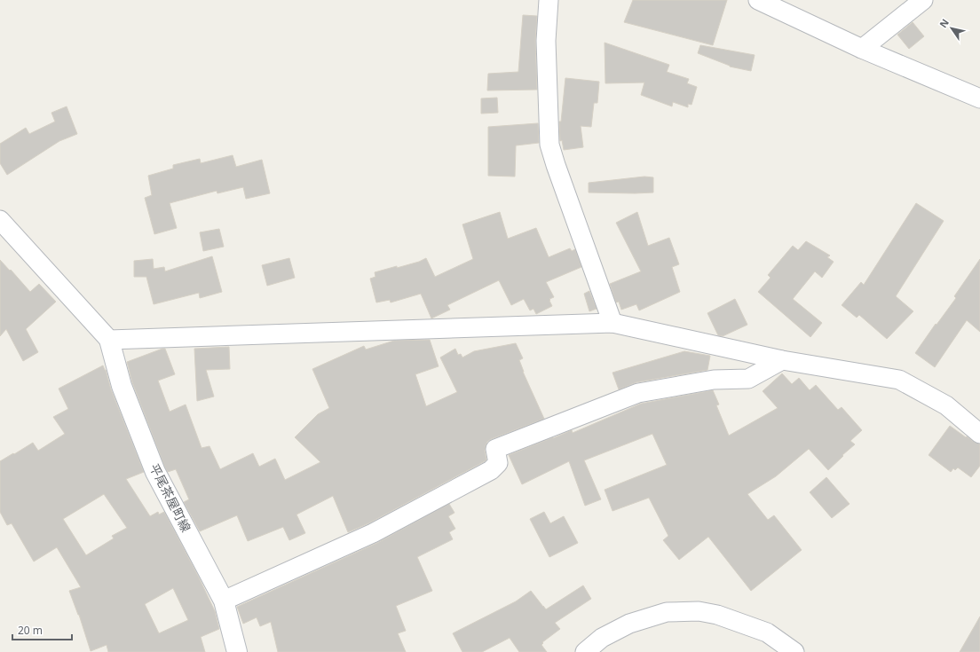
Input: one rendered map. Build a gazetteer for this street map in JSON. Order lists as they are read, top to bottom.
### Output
{
  "streets": {
    "main road": ["平尾茶屋町線"]
  },
  "scale_bar": "20 m",
  "north": "top left"
}
